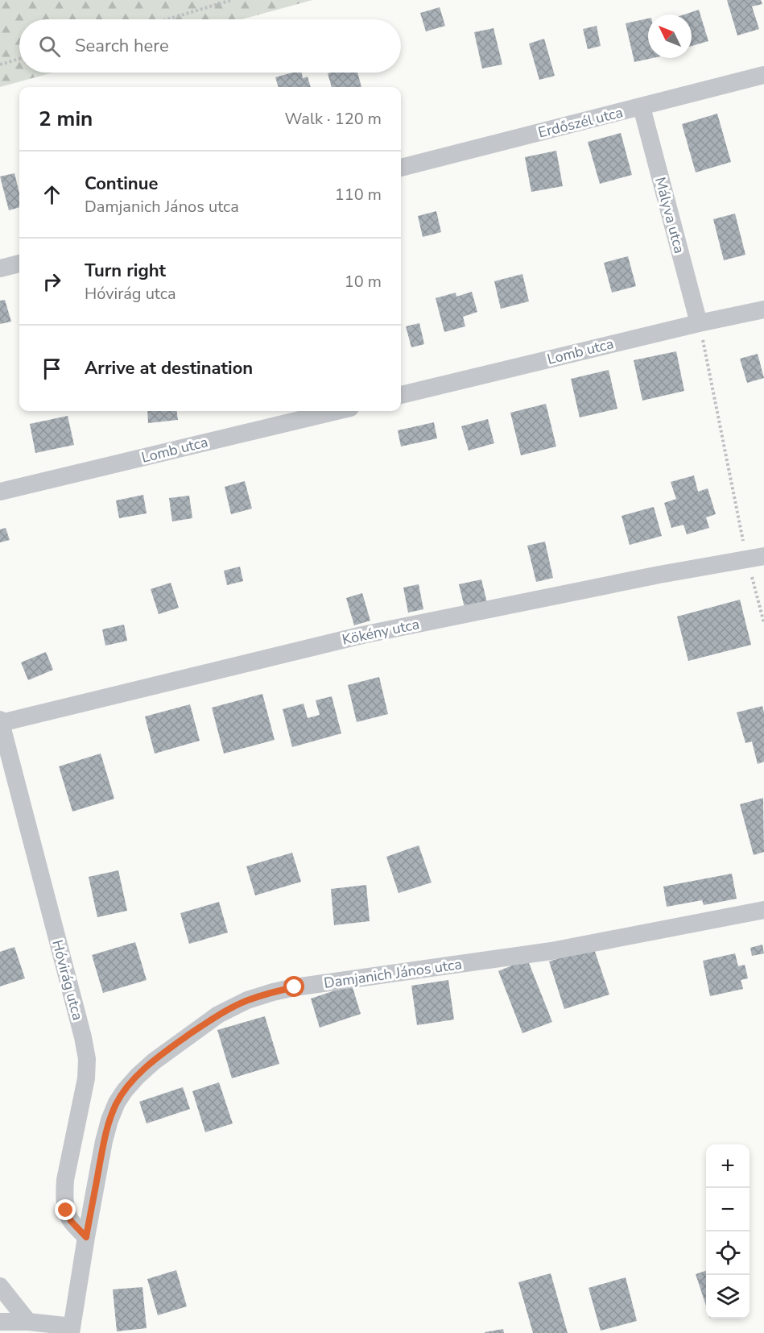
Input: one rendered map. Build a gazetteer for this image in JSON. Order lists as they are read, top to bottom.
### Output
{
  "streets": {
    "street": [
      "Erdőszél utca",
      "Mályva utca",
      "Lomb utca",
      "Kökény utca",
      "Damjanich János utca",
      "Hóvirág utca"
    ]
  },
  "crossings": [
    ["Erdőszél utca", "Mályva utca"],
    ["Mályva utca", "Lomb utca"],
    ["Kökény utca", "Hóvirág utca"],
    ["Damjanich János utca", "Hóvirág utca"]
  ],
  "north": "top left",
  "page": {
    "search": "Search here",
    "heading": ["2 min", "Walk · 120 m"],
    "list": [
      ["Continue", "Damjanich János utca", "110 m"],
      ["Turn right", "Hóvirág utca", "10 m"],
      "Arrive at destination"
    ],
    "map_buttons": ["+", "−"]
  }
}
